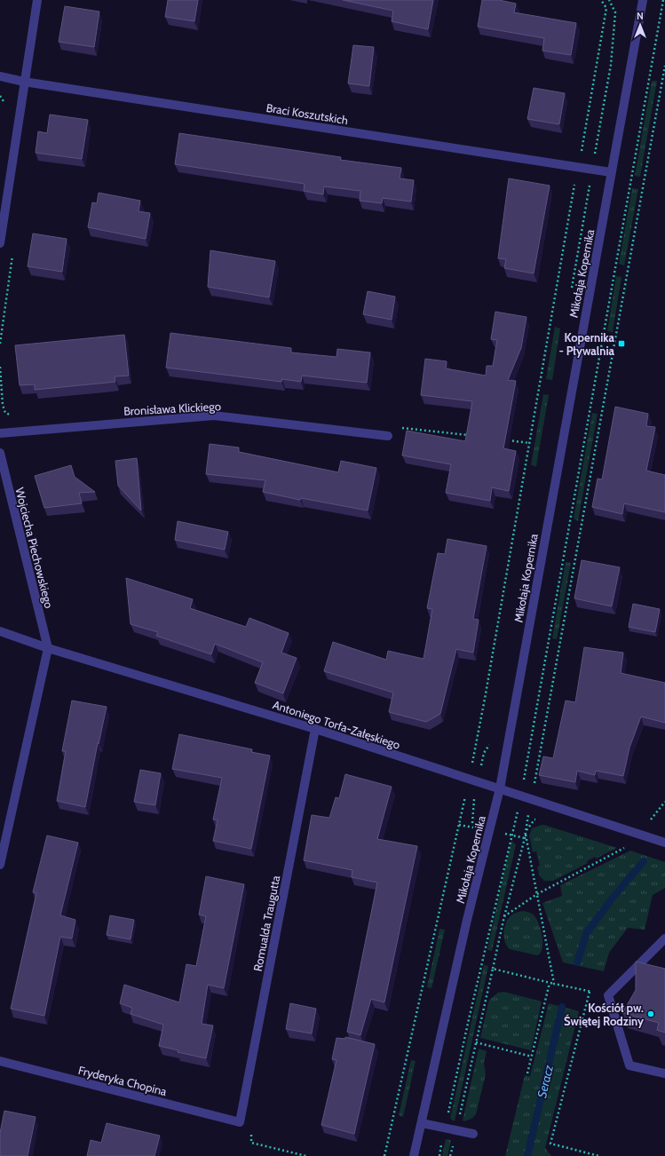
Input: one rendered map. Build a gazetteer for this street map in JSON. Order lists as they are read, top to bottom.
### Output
{
  "streets": {
    "street": [
      "Braci Koszutskich",
      "Mikołaja Kopernika",
      "Bronisława Klickiego",
      "Wojciecha Piechowskiego",
      "Antoniego Torfa-Załęskiego",
      "Romualda Traugutta",
      "Fryderyka Chopina"
    ]
  },
  "crossings": [
    ["Braci Koszutskich", "Mikołaja Kopernika"],
    ["Mikołaja Kopernika", "Antoniego Torfa-Załęskiego"],
    ["Wojciecha Piechowskiego", "Antoniego Torfa-Załęskiego"],
    ["Antoniego Torfa-Załęskiego", "Romualda Traugutta"],
    ["Romualda Traugutta", "Fryderyka Chopina"]
  ],
  "water": ["Seracz"],
  "places": {
    "transit": ["Kopernika - Pływalnia"],
    "other": ["Kościół pw. Świętej Rodziny"]
  },
  "north": "top"
}
